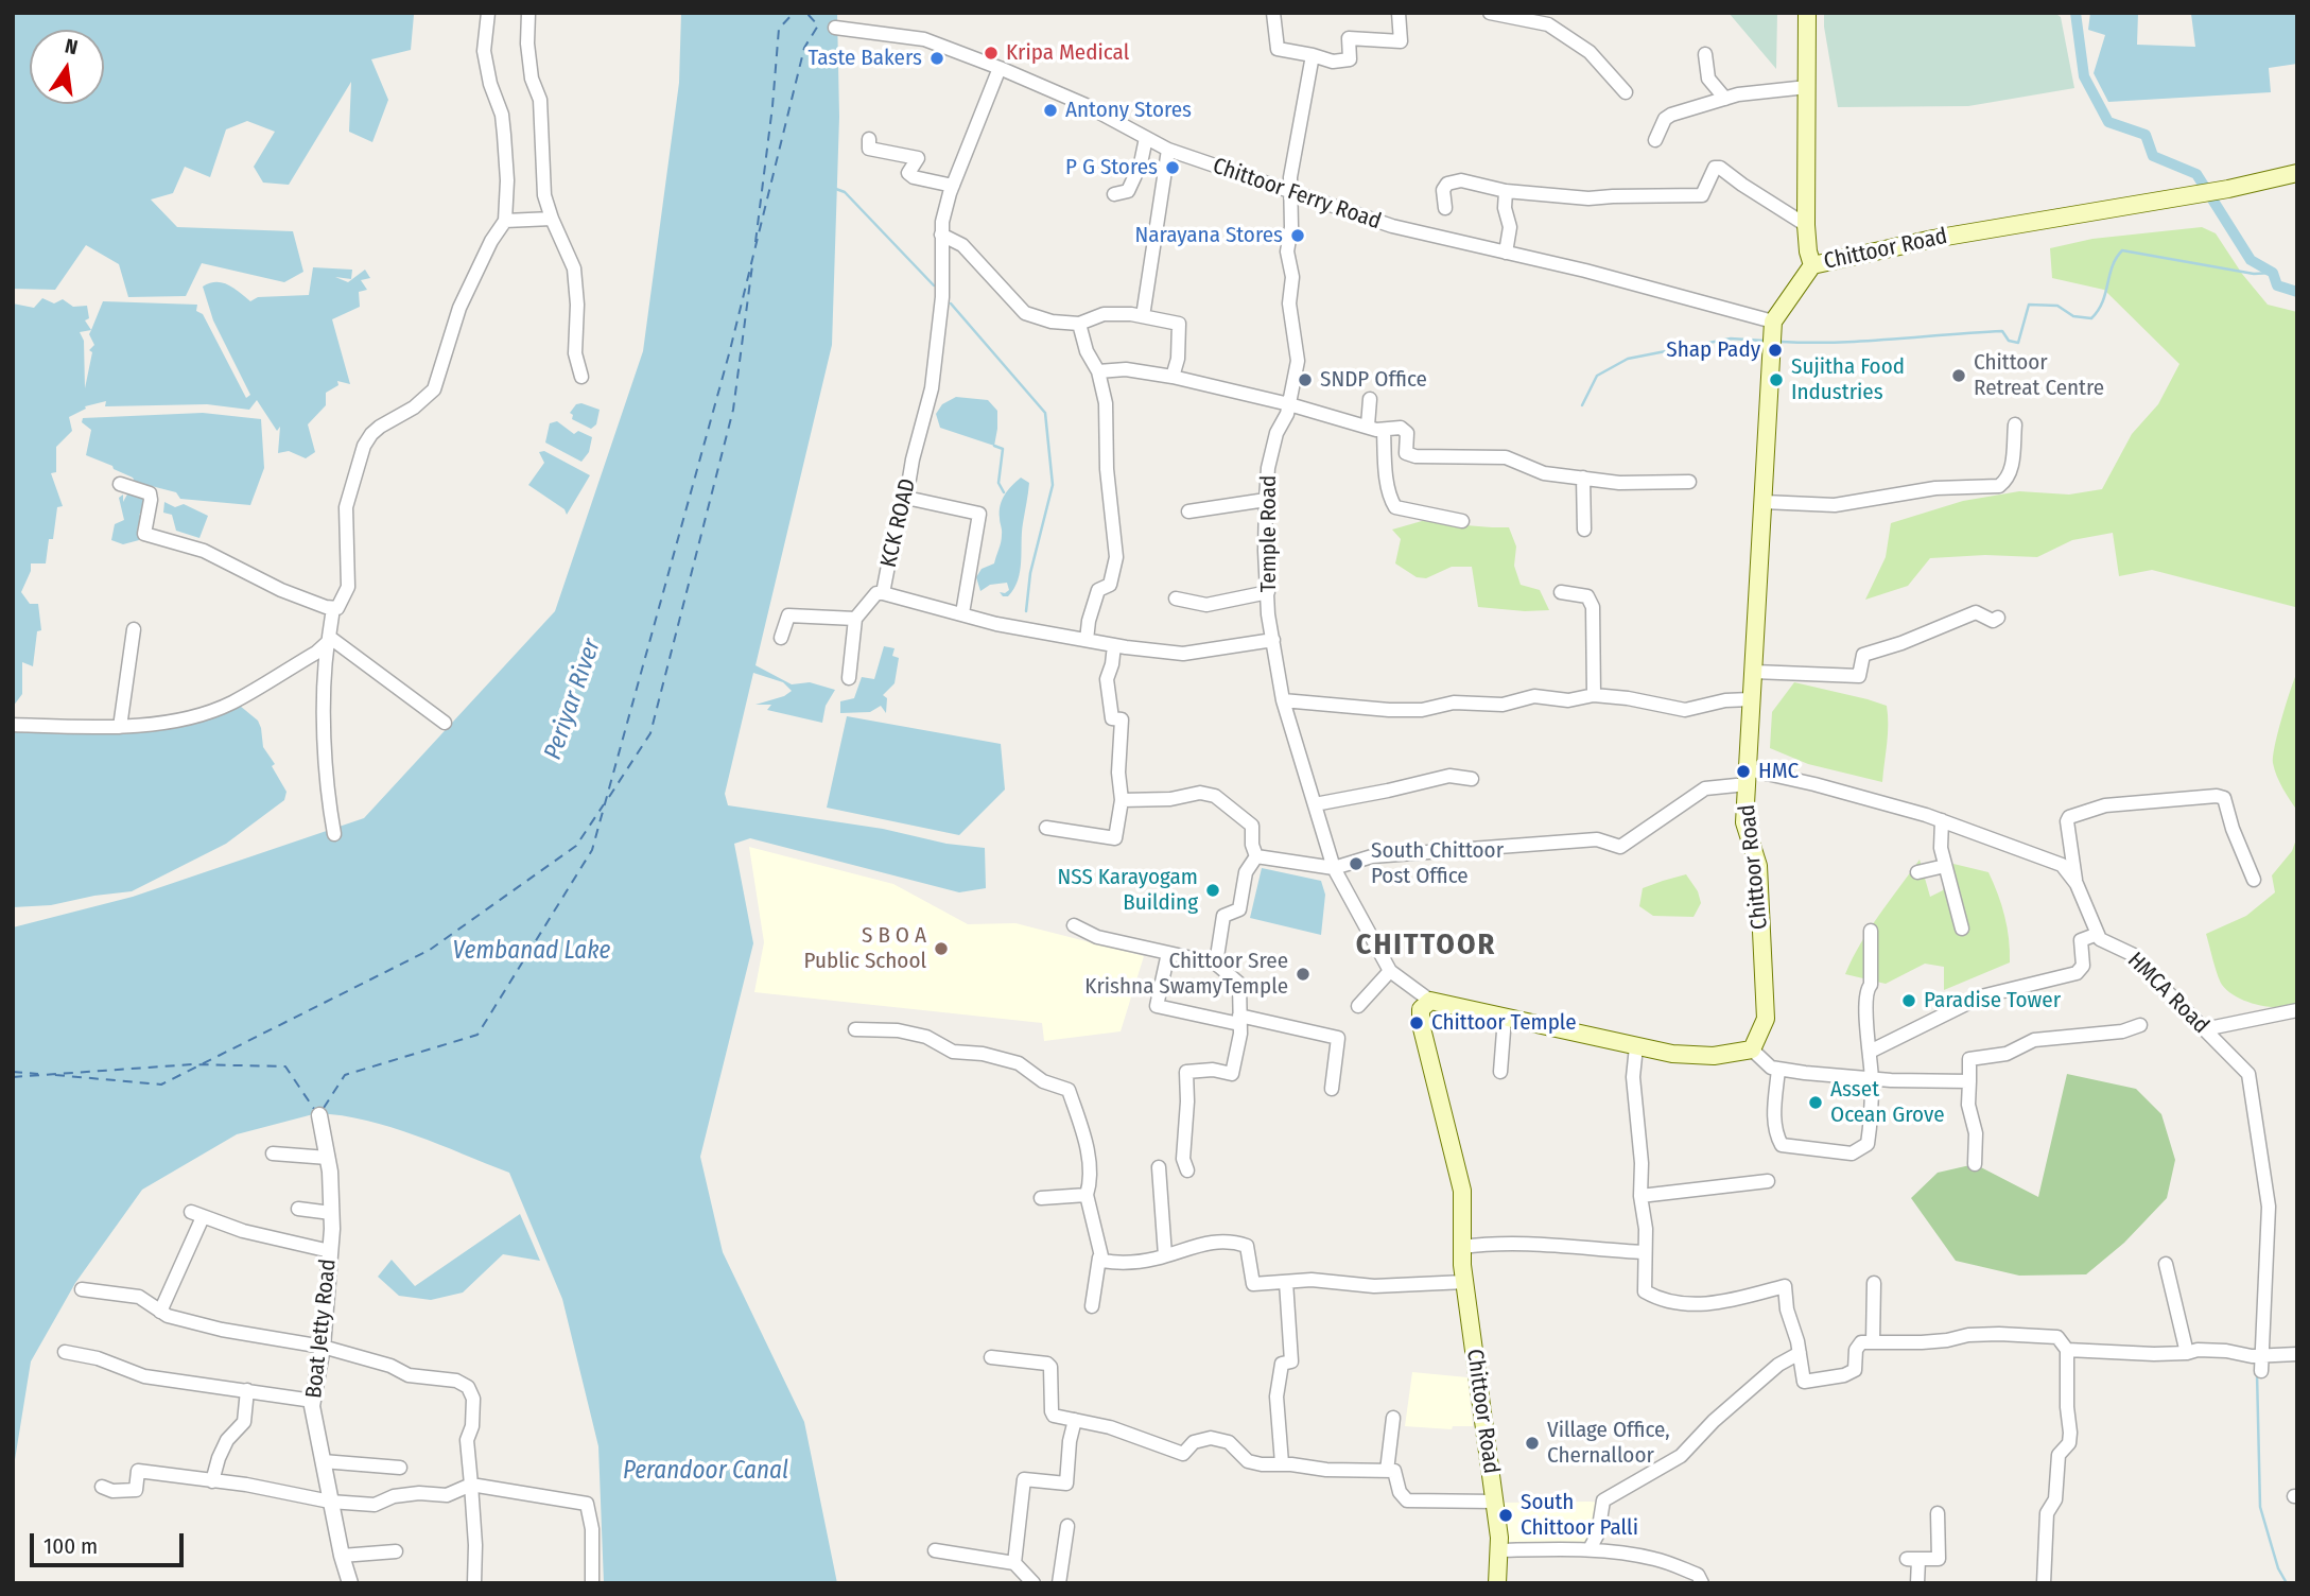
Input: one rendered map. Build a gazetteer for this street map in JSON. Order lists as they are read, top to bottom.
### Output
{
  "streets": {
    "main road": ["Chittoor Road"],
    "street": [
      "Chittoor Ferry Road",
      "KCK ROAD",
      "Temple Road",
      "HMCA Road",
      "Boat Jetty Road"
    ]
  },
  "crossings": [
    ["Chittoor Ferry Road", "Chittoor Road"],
    ["Chittoor Ferry Road", "KCK ROAD"],
    ["Chittoor Ferry Road", "Temple Road"],
    ["KCK ROAD", "Temple Road"]
  ],
  "districts": ["CHITTOOR"],
  "water": ["Periyar River", "Vembanad Lake", "Perandoor Canal"],
  "places": [
    "Kripa Medical",
    "Taste Bakers",
    "Antony Stores",
    "P G Stores",
    "Narayana Stores",
    "Shap Pady",
    "Chittoor Retreat Centre",
    "SNDP Office",
    "Sujitha Food Industries",
    "HMC",
    "South Chittoor Post Office",
    "NSS Karayogam Building",
    "S B O A Public School",
    "Chittoor Sree Krishna SwamyTemple",
    "Paradise Tower",
    "Chittoor Temple",
    "Asset Ocean Grove",
    "Village Office, Chernalloor",
    "South Chittoor Palli"
  ],
  "scale_bar": "100 m",
  "north": "top"
}
